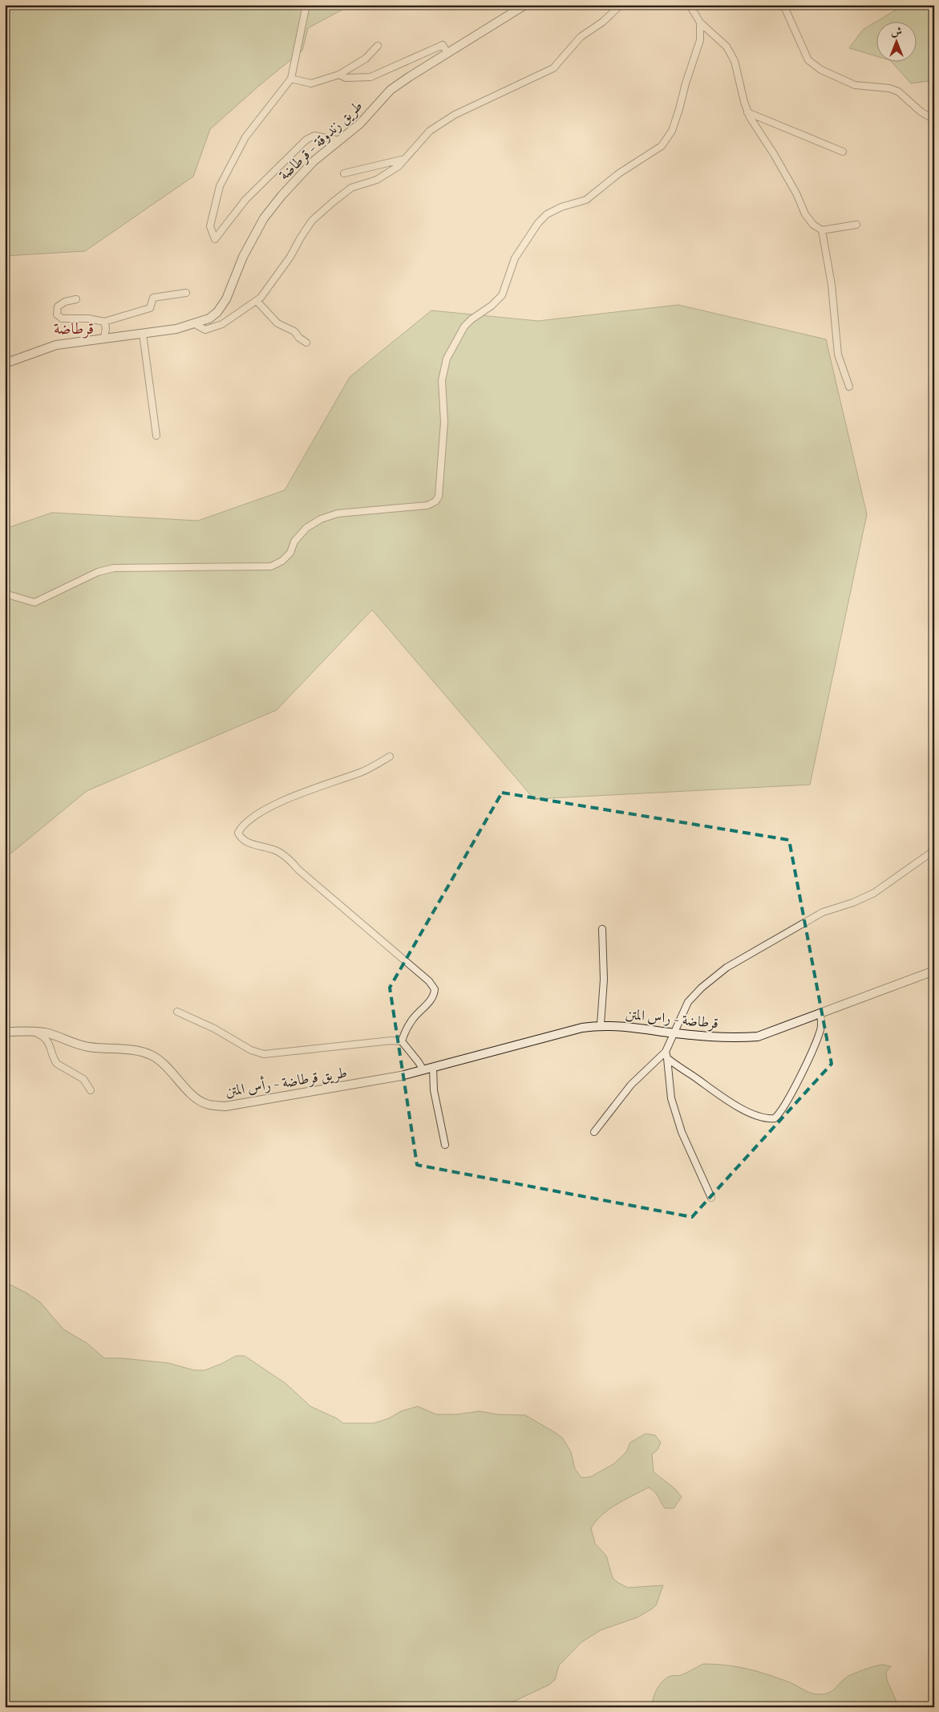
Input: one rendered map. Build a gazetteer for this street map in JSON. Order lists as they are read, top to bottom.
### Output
{
  "streets": {
    "main road": ["طريق زندوقة - قرطاضة", "قرطاضة - راس المتن", "طريق قرطاضة - رأس المتن"]
  },
  "crossings": [
    ["قرطاضة - راس المتن", "طريق قرطاضة - رأس المتن"]
  ],
  "districts": ["قرطاضة"],
  "north": "top"
}
